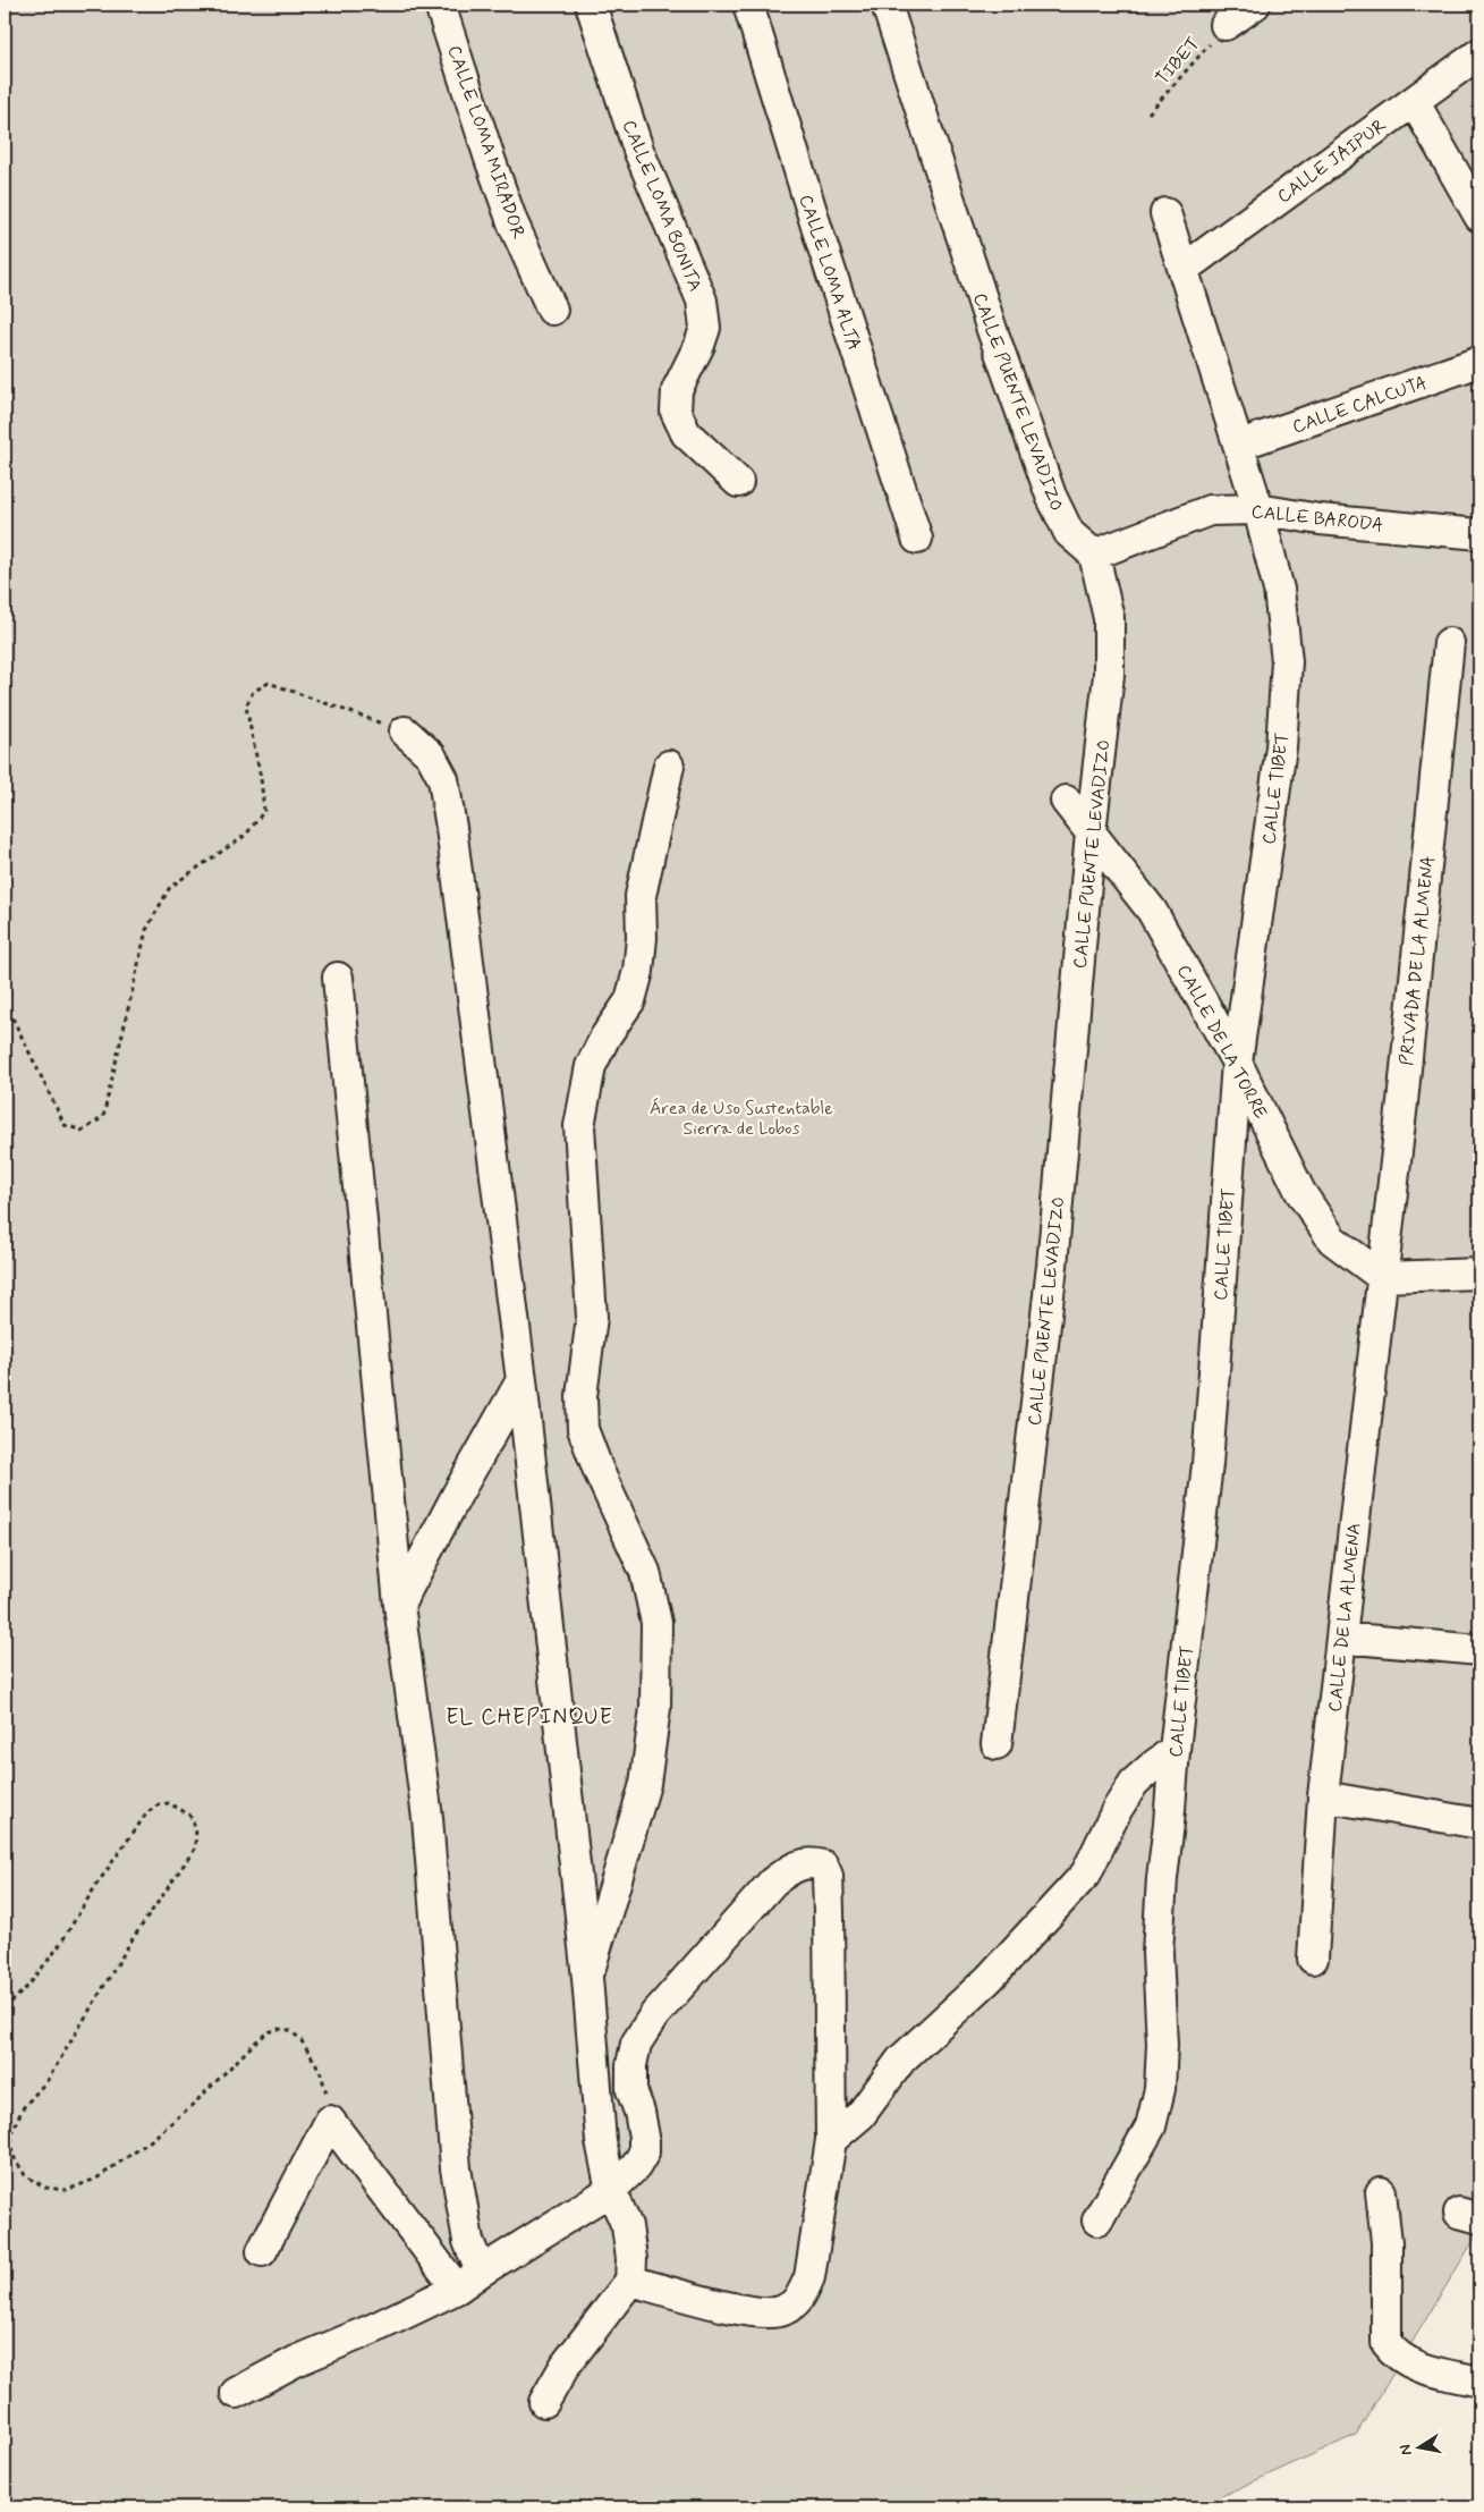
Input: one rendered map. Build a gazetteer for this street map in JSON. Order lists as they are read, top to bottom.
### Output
{
  "streets": {
    "street": [
      "CALLE LOMA MIRADOR",
      "CALLE JAIPUR",
      "CALLE LOMA BONITA",
      "CALLE LOMA ALTA",
      "CALLE PUENTE LEVADIZO",
      "CALLE CALCUTA",
      "CALLE BARODA",
      "CALLE TIBET",
      "PRIVADA DE LA ALMENA",
      "CALLE DE LA TORRE",
      "CALLE DE LA ALMENA"
    ],
    "path": ["TIBET"]
  },
  "crossings": [
    ["CALLE JAIPUR", "CALLE TIBET"],
    ["CALLE PUENTE LEVADIZO", "CALLE BARODA"],
    ["CALLE PUENTE LEVADIZO", "CALLE DE LA TORRE"],
    ["CALLE CALCUTA", "CALLE TIBET"],
    ["CALLE BARODA", "CALLE TIBET"],
    ["CALLE TIBET", "CALLE DE LA TORRE"],
    ["PRIVADA DE LA ALMENA", "CALLE DE LA TORRE"],
    ["PRIVADA DE LA ALMENA", "CALLE DE LA ALMENA"],
    ["CALLE DE LA TORRE", "CALLE DE LA ALMENA"]
  ],
  "districts": ["EL CHEPINQUE"],
  "parks": ["Área de Uso Sustentable Sierra de Lobos"],
  "north": "left"
}
